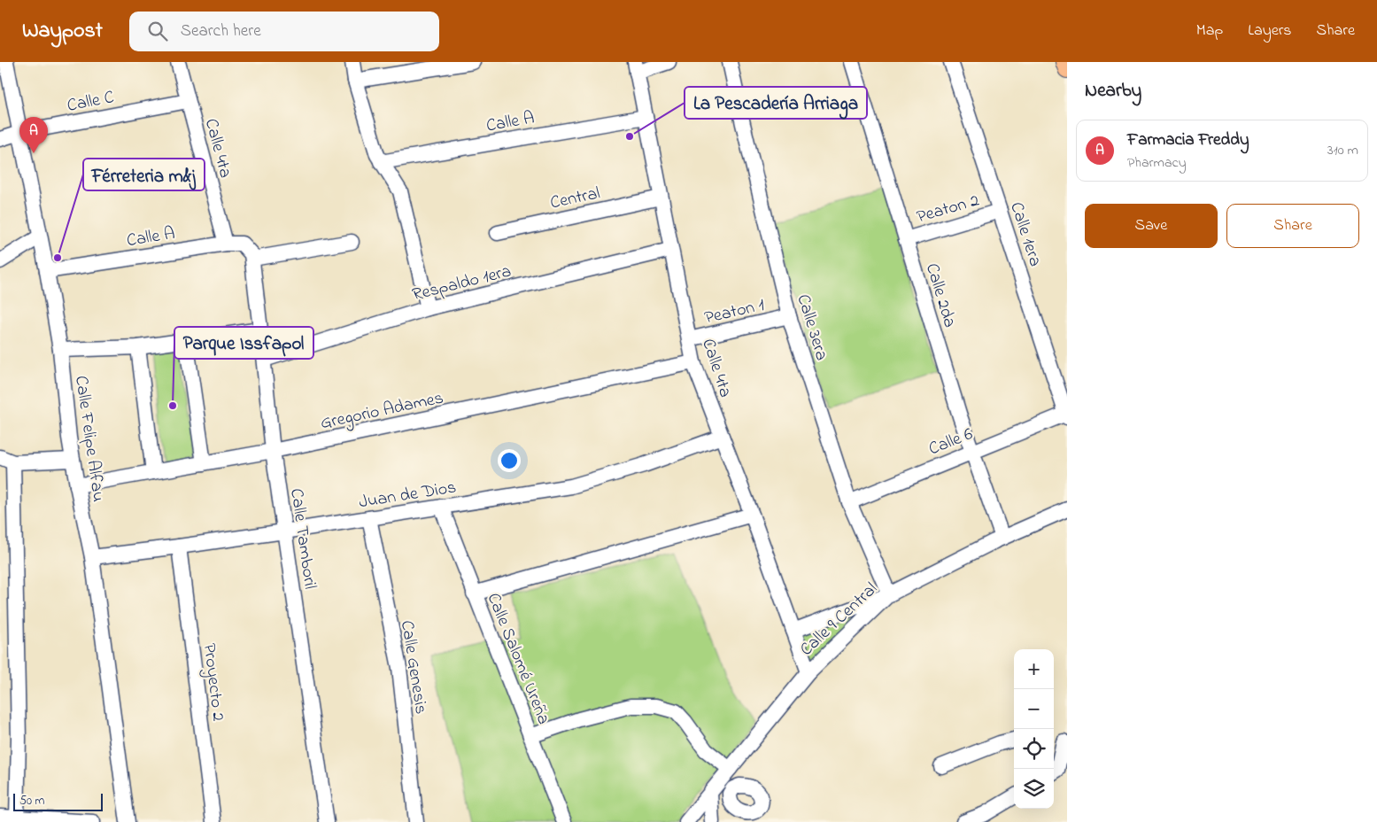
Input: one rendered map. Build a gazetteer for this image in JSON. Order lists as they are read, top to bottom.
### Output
{
  "streets": {
    "street": [
      "Calle C",
      "Calle A",
      "Calle 4ta",
      "Central",
      "Peaton 2",
      "Calle 1era",
      "Respaldo 1era",
      "Calle 2da",
      "Peaton 1",
      "Calle 3era",
      "Gregorio Adames",
      "Calle Felipe Alfau",
      "Calle 6",
      "Juan de Dios",
      "Calle Tamboril",
      "Calle 9 Central",
      "Calle Salomé Ureña",
      "Calle Genesis",
      "Proyecto 2"
    ]
  },
  "crossings": [
    ["Calle C", "Calle 4ta"],
    ["Calle C", "Calle Felipe Alfau"],
    ["Calle A", "Calle 4ta"],
    ["Calle A", "Calle Felipe Alfau"],
    ["Calle A", "Calle Tamboril"],
    ["Calle 4ta", "Central"],
    ["Calle 4ta", "Respaldo 1era"],
    ["Calle 4ta", "Peaton 1"],
    ["Calle 4ta", "Gregorio Adames"],
    ["Calle 4ta", "Juan de Dios"],
    ["Calle 4ta", "Calle 9 Central"],
    ["Peaton 2", "Calle 1era"],
    ["Peaton 2", "Calle 2da"],
    ["Calle 1era", "Calle 6"],
    ["Respaldo 1era", "Calle Tamboril"],
    ["Calle 2da", "Calle 6"],
    ["Calle 2da", "Calle 9 Central"],
    ["Peaton 1", "Calle 3era"],
    ["Calle 3era", "Calle 6"],
    ["Calle 3era", "Calle 9 Central"],
    ["Gregorio Adames", "Calle Felipe Alfau"],
    ["Gregorio Adames", "Calle Tamboril"],
    ["Calle Felipe Alfau", "Juan de Dios"],
    ["Juan de Dios", "Calle Tamboril"],
    ["Juan de Dios", "Calle Salomé Ureña"],
    ["Juan de Dios", "Calle Genesis"],
    ["Juan de Dios", "Proyecto 2"]
  ],
  "places": ["La Pescadería Arriaga", "Férreteria m&j", "Parque Issfapol"],
  "scale_bar": "50 m",
  "page": {
    "header": "Waypost",
    "search": "Search here",
    "nav": ["Map", "Layers", "Share"],
    "heading": "Nearby",
    "pins": "A",
    "list": [
      {
        "mark": "A",
        "name": "Farmacia Freddy",
        "note": "Pharmacy",
        "value": "310 m"
      }
    ],
    "buttons": ["Save", "Share"],
    "map_buttons": ["+", "−"],
    "scale": "50 m"
  }
}
